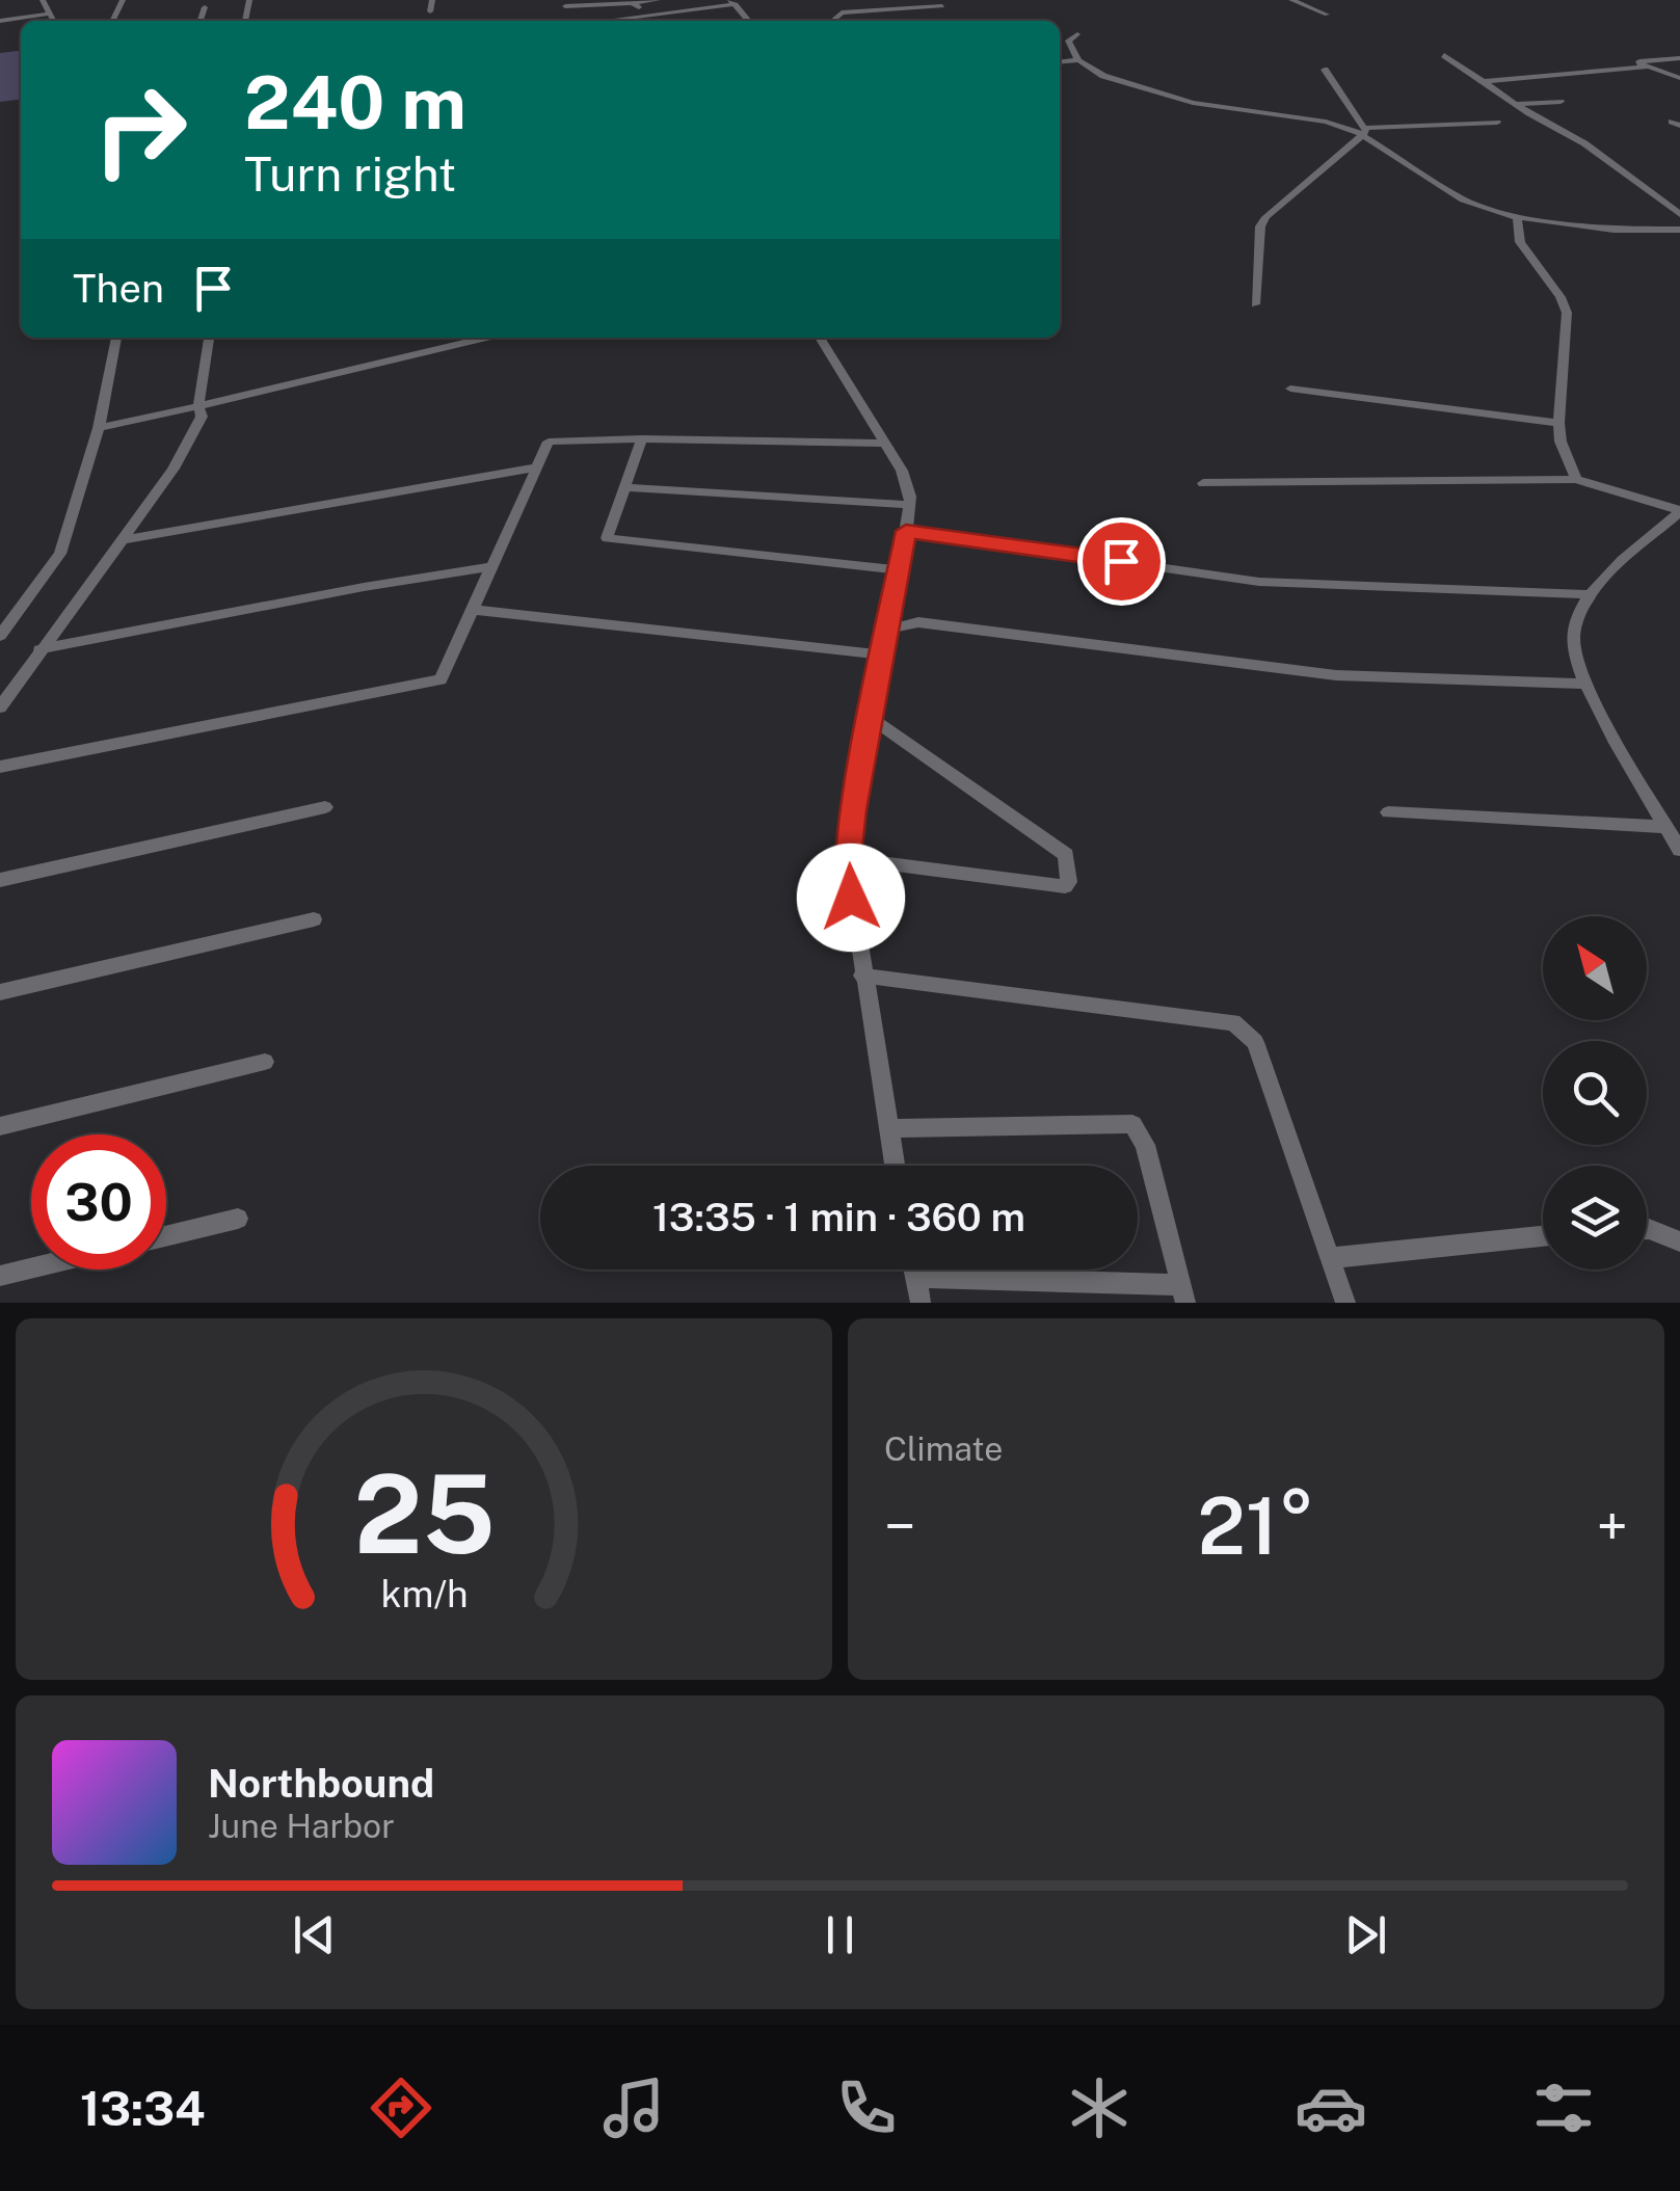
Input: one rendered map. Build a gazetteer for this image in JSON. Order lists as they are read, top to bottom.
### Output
{
  "north": "top left",
  "page": {
    "turn": ["240 m", "Turn right"],
    "then": "Then",
    "limit": "30",
    "trip": "13:35 · 1 min · 360 m",
    "tile": "Climate",
    "heat": ["−", "21°", "+"],
    "song": ["Northbound", "June Harbor"],
    "tabs": "13:34",
    "gauge": ["25", "km/h"]
  }
}
